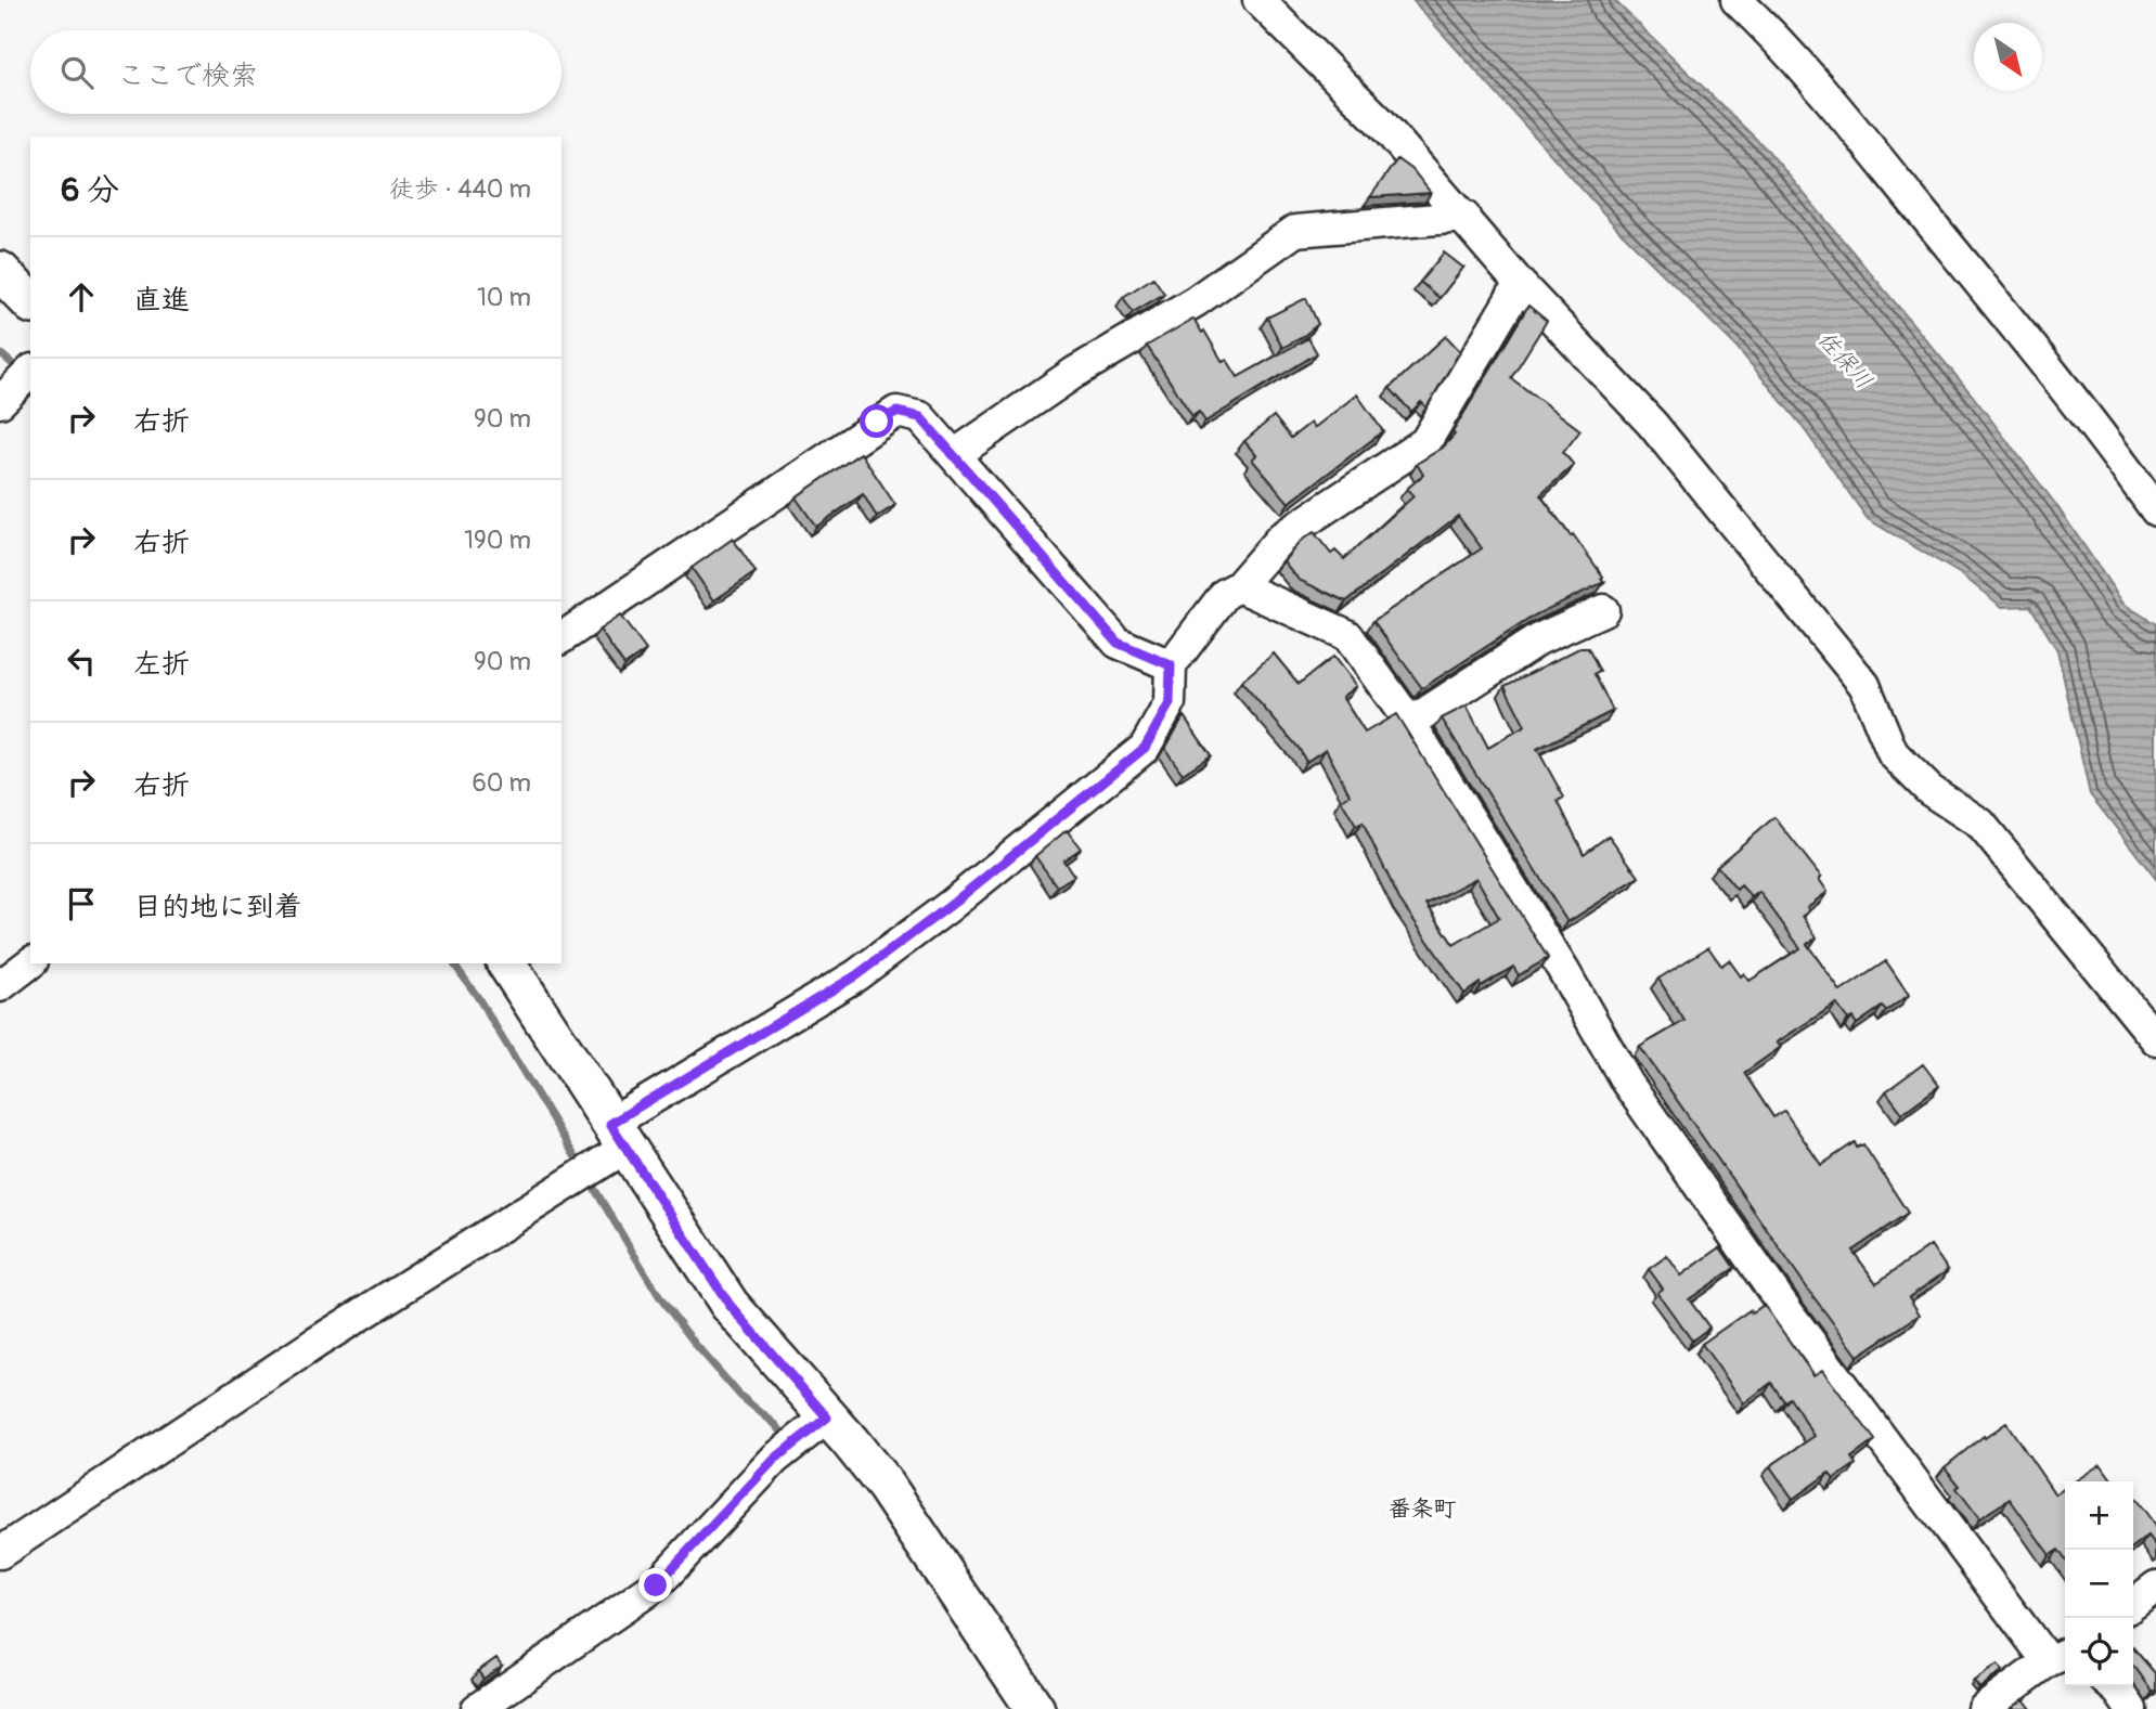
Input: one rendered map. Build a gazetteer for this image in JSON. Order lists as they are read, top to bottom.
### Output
{
  "districts": ["番条町"],
  "water": ["佐保川"],
  "north": "bottom right",
  "page": {
    "search": "ここで検索",
    "heading": ["6 分", "徒歩 · 440 m"],
    "list": [
      ["直進", "10 m"],
      ["右折", "90 m"],
      ["右折", "190 m"],
      ["左折", "90 m"],
      ["右折", "60 m"],
      "目的地に到着"
    ],
    "map_buttons": ["+", "−"]
  }
}
